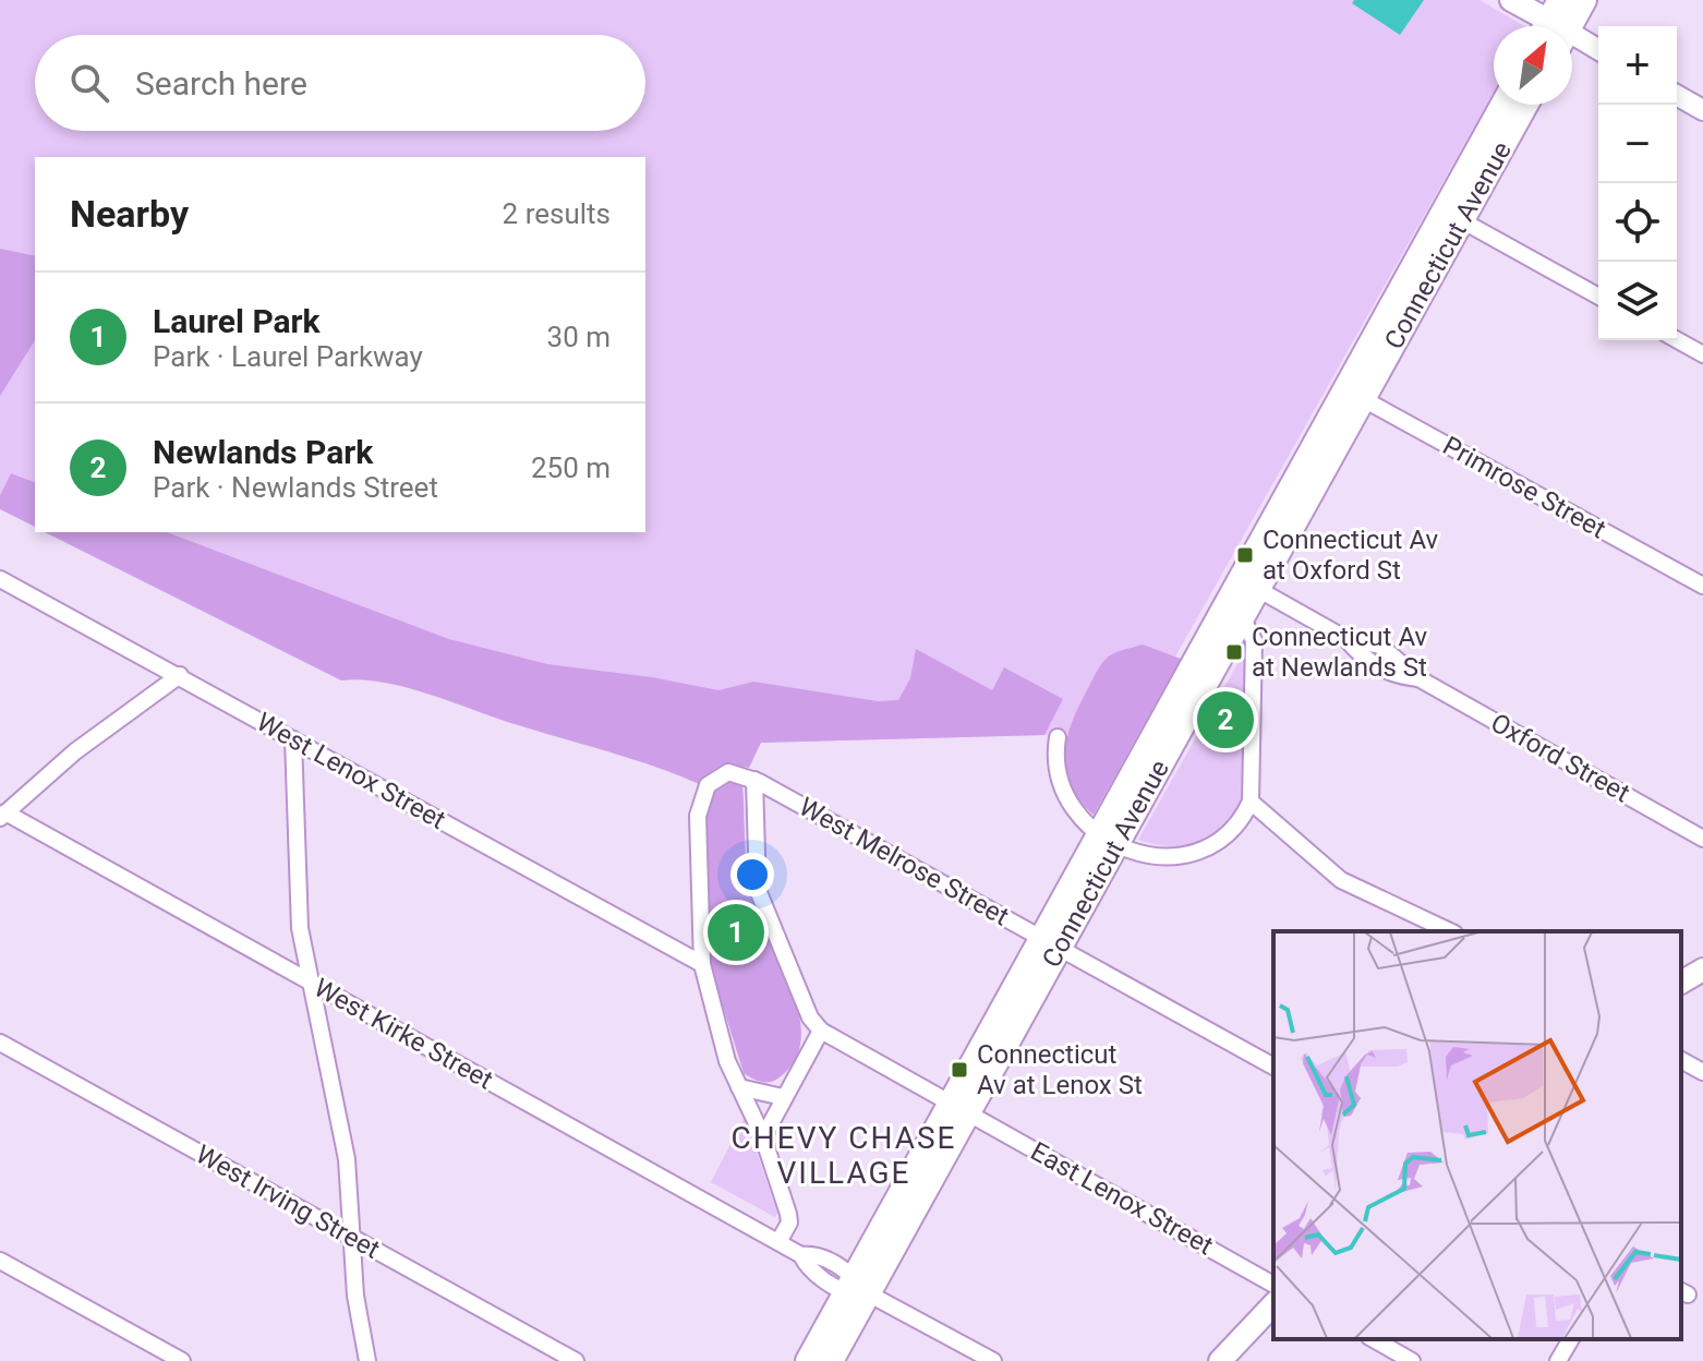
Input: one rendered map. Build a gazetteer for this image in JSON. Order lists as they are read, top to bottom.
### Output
{
  "streets": {
    "main road": ["Connecticut Avenue"],
    "street": [
      "Primrose Street",
      "Oxford Street",
      "West Lenox Street",
      "West Melrose Street",
      "West Kirke Street",
      "East Lenox Street",
      "West Irving Street"
    ]
  },
  "crossings": [
    ["Connecticut Avenue", "Primrose Street"],
    ["Connecticut Avenue", "Oxford Street"],
    ["Connecticut Avenue", "West Melrose Street"],
    ["Connecticut Avenue", "West Kirke Street"],
    ["Connecticut Avenue", "East Lenox Street"]
  ],
  "districts": ["CHEVY CHASE VILLAGE"],
  "places": {
    "transit": ["Connecticut Av at Oxford St", "Connecticut Av at Newlands St", "Connecticut Av at Lenox St"]
  },
  "north": "top right",
  "page": {
    "map_buttons": ["+", "−"],
    "search": "Search here",
    "heading": ["Nearby", "2 results"],
    "list": [
      {
        "mark": "1",
        "name": "Laurel Park",
        "note": "Park · Laurel Parkway",
        "value": "30 m"
      },
      {
        "mark": "2",
        "name": "Newlands Park",
        "note": "Park · Newlands Street",
        "value": "250 m"
      }
    ],
    "pins": ["2", "1"]
  }
}
